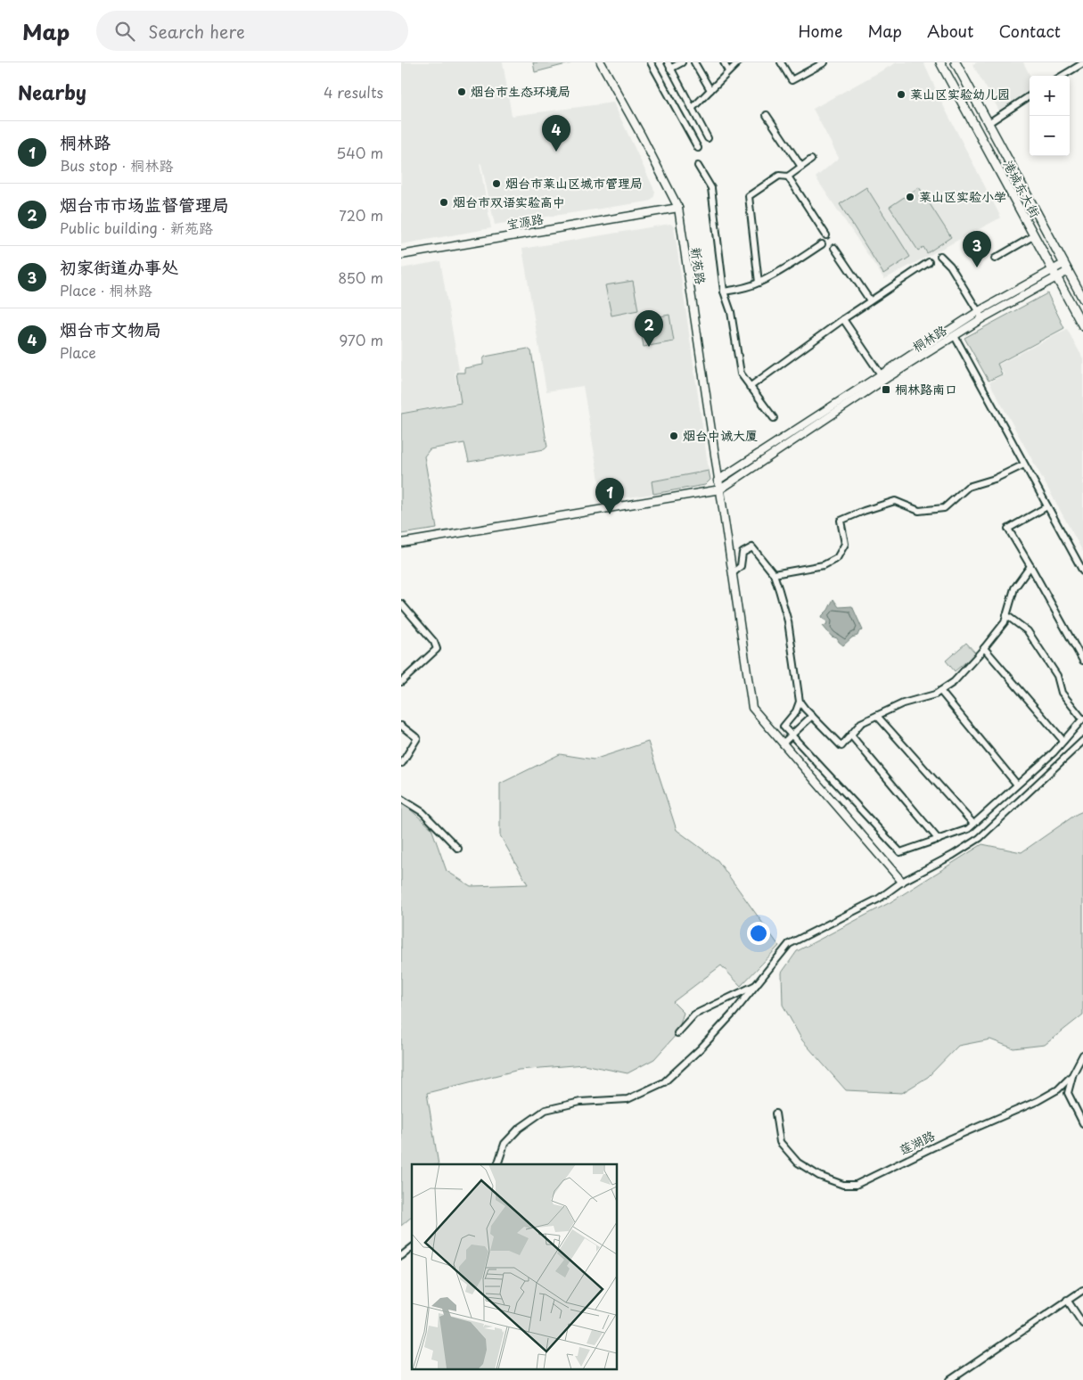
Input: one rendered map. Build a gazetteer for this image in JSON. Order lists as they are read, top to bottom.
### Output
{
  "streets": {
    "main road": ["港城东大街"],
    "street": [
      "宝源路",
      "新苑路",
      "桐林路",
      "莲湖路"
    ]
  },
  "crossings": [
    ["港城东大街", "桐林路"],
    ["宝源路", "新苑路"],
    ["新苑路", "桐林路"]
  ],
  "places": {
    "other": [
      "烟台市生态环境局",
      "莱山区实验幼儿园",
      "烟台市莱山区城市管理局",
      "莱山区实验小学",
      "烟台市双语实验高中",
      "烟台中诚大厦"
    ],
    "transit": ["桐林路南口"]
  },
  "page": {
    "header": "Map",
    "search": "Search here",
    "nav": [
      "Home",
      "Map",
      "About",
      "Contact"
    ],
    "heading": ["Nearby", "4 results"],
    "map_buttons": ["+", "−"],
    "pins": [
      "4",
      "3",
      "2",
      "1"
    ],
    "list": [
      {
        "mark": "1",
        "name": "桐林路",
        "note": "Bus stop · 桐林路",
        "value": "540 m"
      },
      {
        "mark": "2",
        "name": "烟台市市场监督管理局",
        "note": "Public building · 新苑路",
        "value": "720 m"
      },
      {
        "mark": "3",
        "name": "初家街道办事处",
        "note": "Place · 桐林路",
        "value": "850 m"
      },
      {
        "mark": "4",
        "name": "烟台市文物局",
        "note": "Place",
        "value": "970 m"
      }
    ]
  }
}
